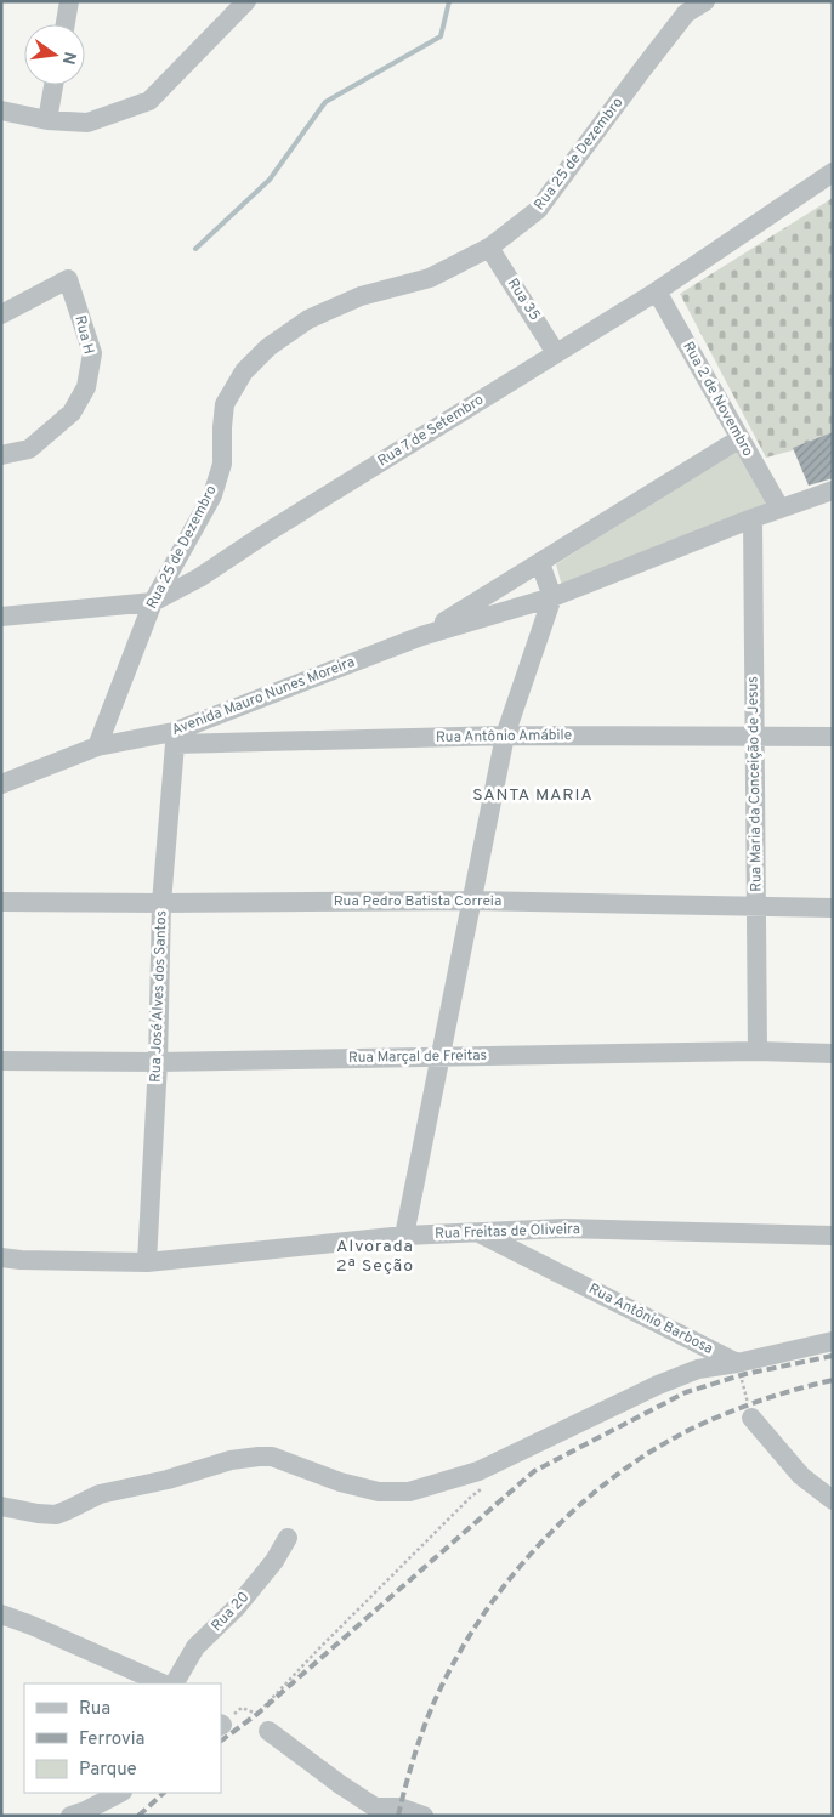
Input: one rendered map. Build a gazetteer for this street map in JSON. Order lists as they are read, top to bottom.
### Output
{
  "streets": {
    "street": [
      "Rua 25 de Dezembro",
      "Rua 35",
      "Rua H",
      "Rua 2 de Novembro",
      "Rua 7 de Setembro",
      "Avenida Mauro Nunes Moreira",
      "Rua Antônio Amábile",
      "Rua Maria da Conceição de Jesus",
      "Rua Pedro Batista Correia",
      "Rua José Alves dos Santos",
      "Rua Marçal de Freitas",
      "Rua Freitas de Oliveira",
      "Rua Antônio Barbosa",
      "Rua 20"
    ]
  },
  "crossings": [
    ["Rua 25 de Dezembro", "Rua 35"],
    ["Rua 25 de Dezembro", "Rua 7 de Setembro"],
    ["Rua 25 de Dezembro", "Avenida Mauro Nunes Moreira"],
    ["Rua 35", "Rua 7 de Setembro"],
    ["Rua 2 de Novembro", "Rua 7 de Setembro"],
    ["Rua 2 de Novembro", "Avenida Mauro Nunes Moreira"],
    ["Avenida Mauro Nunes Moreira", "Rua Antônio Amábile"],
    ["Avenida Mauro Nunes Moreira", "Rua Maria da Conceição de Jesus"],
    ["Avenida Mauro Nunes Moreira", "Rua José Alves dos Santos"],
    ["Rua Antônio Amábile", "Rua Maria da Conceição de Jesus"],
    ["Rua Antônio Amábile", "Rua José Alves dos Santos"],
    ["Rua Maria da Conceição de Jesus", "Rua Pedro Batista Correia"],
    ["Rua Maria da Conceição de Jesus", "Rua Marçal de Freitas"],
    ["Rua Pedro Batista Correia", "Rua José Alves dos Santos"],
    ["Rua José Alves dos Santos", "Rua Marçal de Freitas"],
    ["Rua José Alves dos Santos", "Rua Freitas de Oliveira"],
    ["Rua Freitas de Oliveira", "Rua Antônio Barbosa"]
  ],
  "districts": ["SANTA MARIA", "Alvorada 2ª Seção"],
  "legend": ["Rua", "Ferrovia", "Parque"],
  "north": "right"
}
